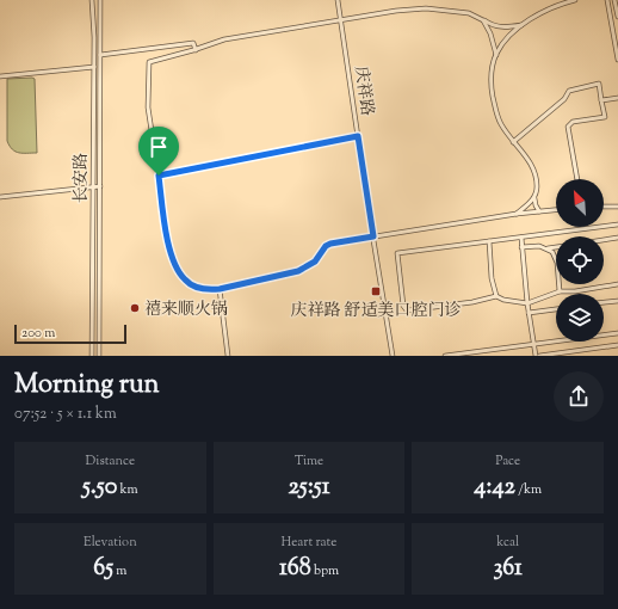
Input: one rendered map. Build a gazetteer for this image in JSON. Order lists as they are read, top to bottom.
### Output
{
  "streets": {
    "street": ["庆祥路", "长安路"]
  },
  "places": {
    "transit": ["庆祥路 舒适美口腔门诊"],
    "other": ["禧来顺火锅"]
  },
  "scale_bar": "200 m",
  "north": "top left",
  "page": {
    "scale": "200 m",
    "heading": ["Morning run", "07:52 · 5 × 1.1 km"],
    "stats": [
      ["Distance", "5.50 km"],
      ["Time", "25:51"],
      ["Pace", "4:42 /km"],
      ["Elevation", "65 m"],
      ["Heart rate", "168 bpm"],
      ["kcal", "361"]
    ]
  }
}
